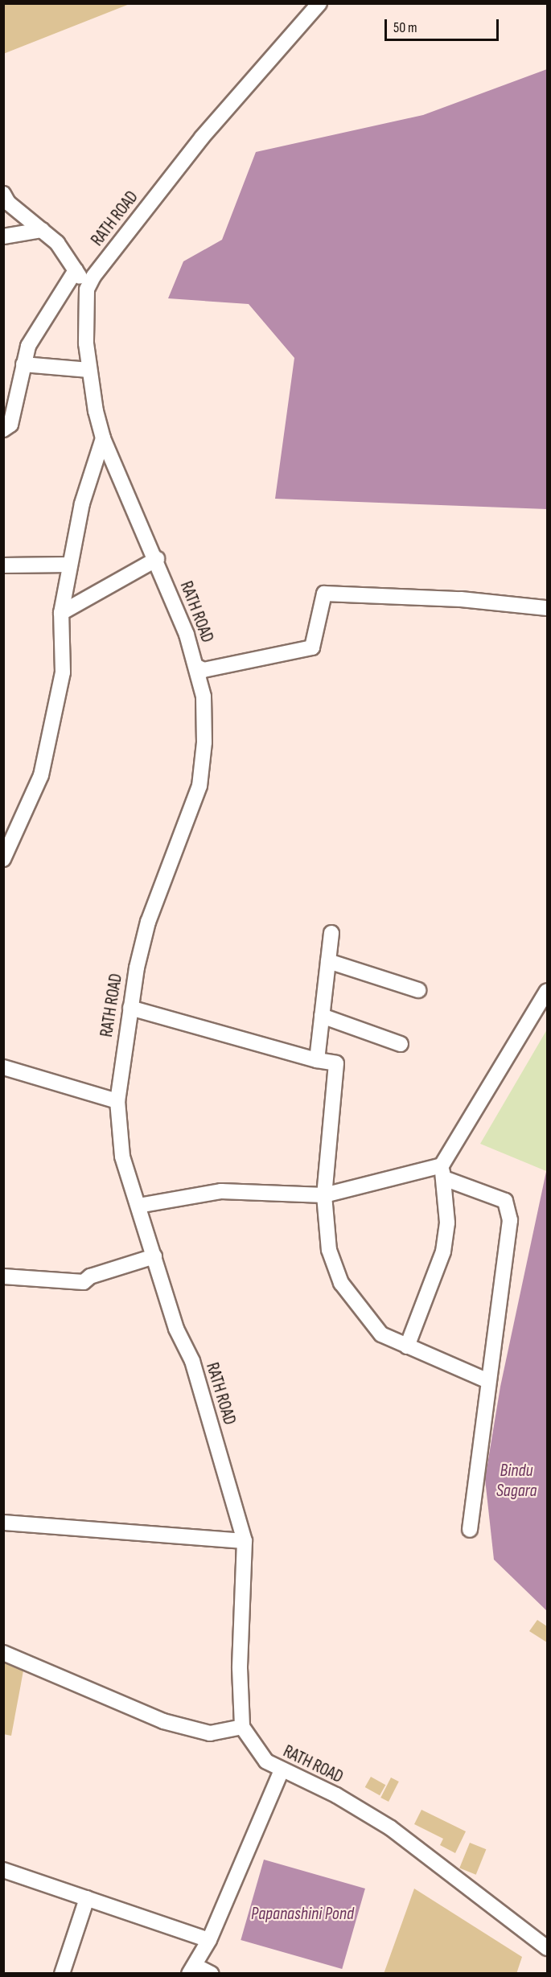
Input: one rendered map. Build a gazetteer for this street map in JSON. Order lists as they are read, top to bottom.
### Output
{
  "streets": {
    "street": ["RATH ROAD"]
  },
  "water": ["Bindu Sagara", "Papanashini Pond"],
  "scale_bar": "50 m"
}
